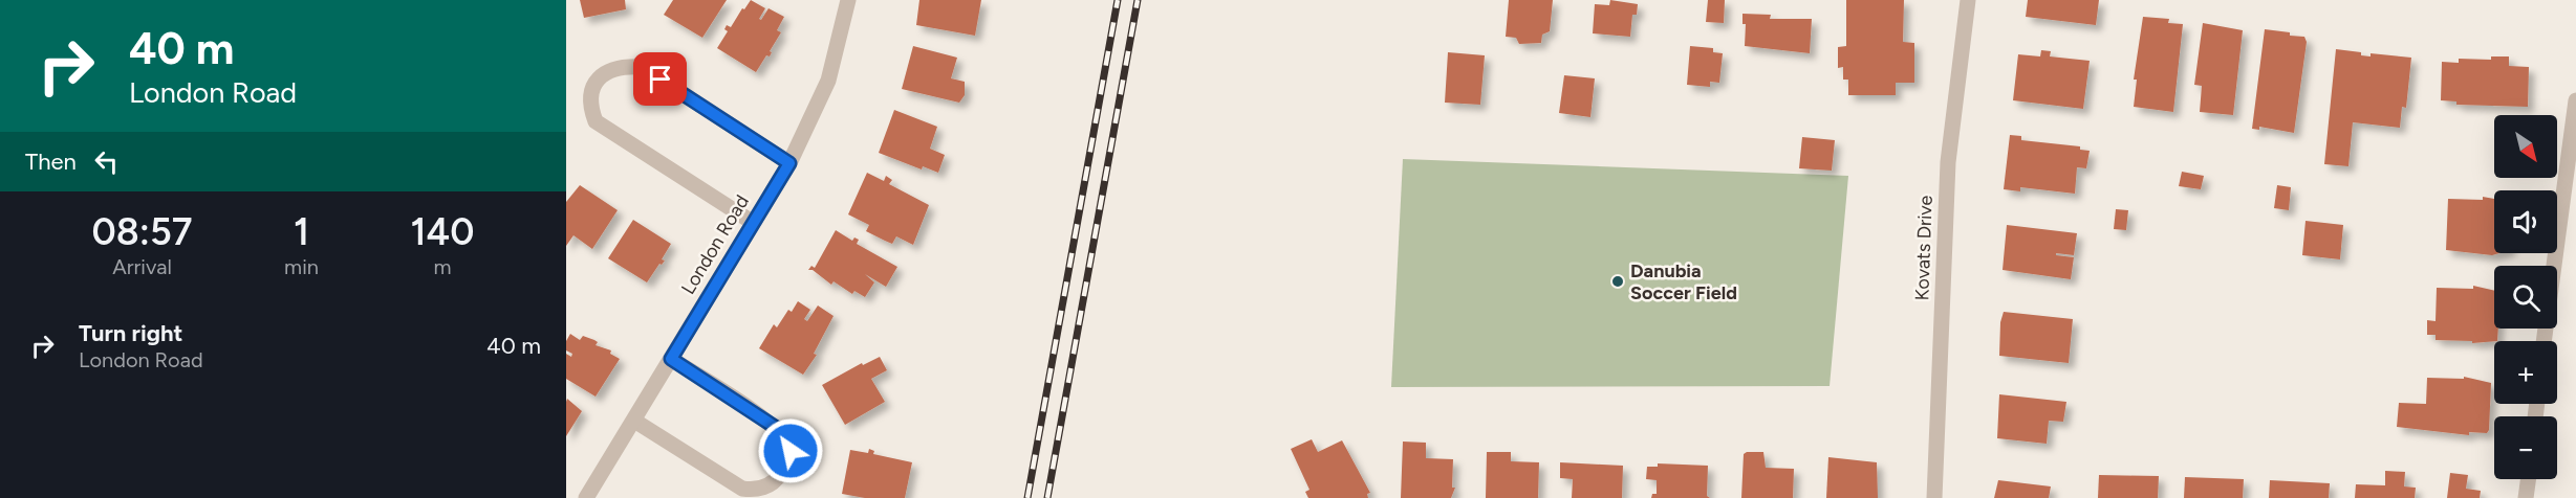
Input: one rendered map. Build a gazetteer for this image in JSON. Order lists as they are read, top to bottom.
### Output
{
  "streets": {
    "street": ["London Road", "Kovats Drive"]
  },
  "places": ["Danubia Soccer Field"],
  "north": "bottom right",
  "page": {
    "turn": ["40 m", "London Road"],
    "map_buttons": ["+", "−"],
    "then": "Then",
    "eta": [
      "08:57",
      "Arrival",
      "1",
      "min",
      "140",
      "m"
    ],
    "list": [
      {
        "name": "Turn right",
        "note": "London Road",
        "value": "40 m"
      }
    ]
  }
}
